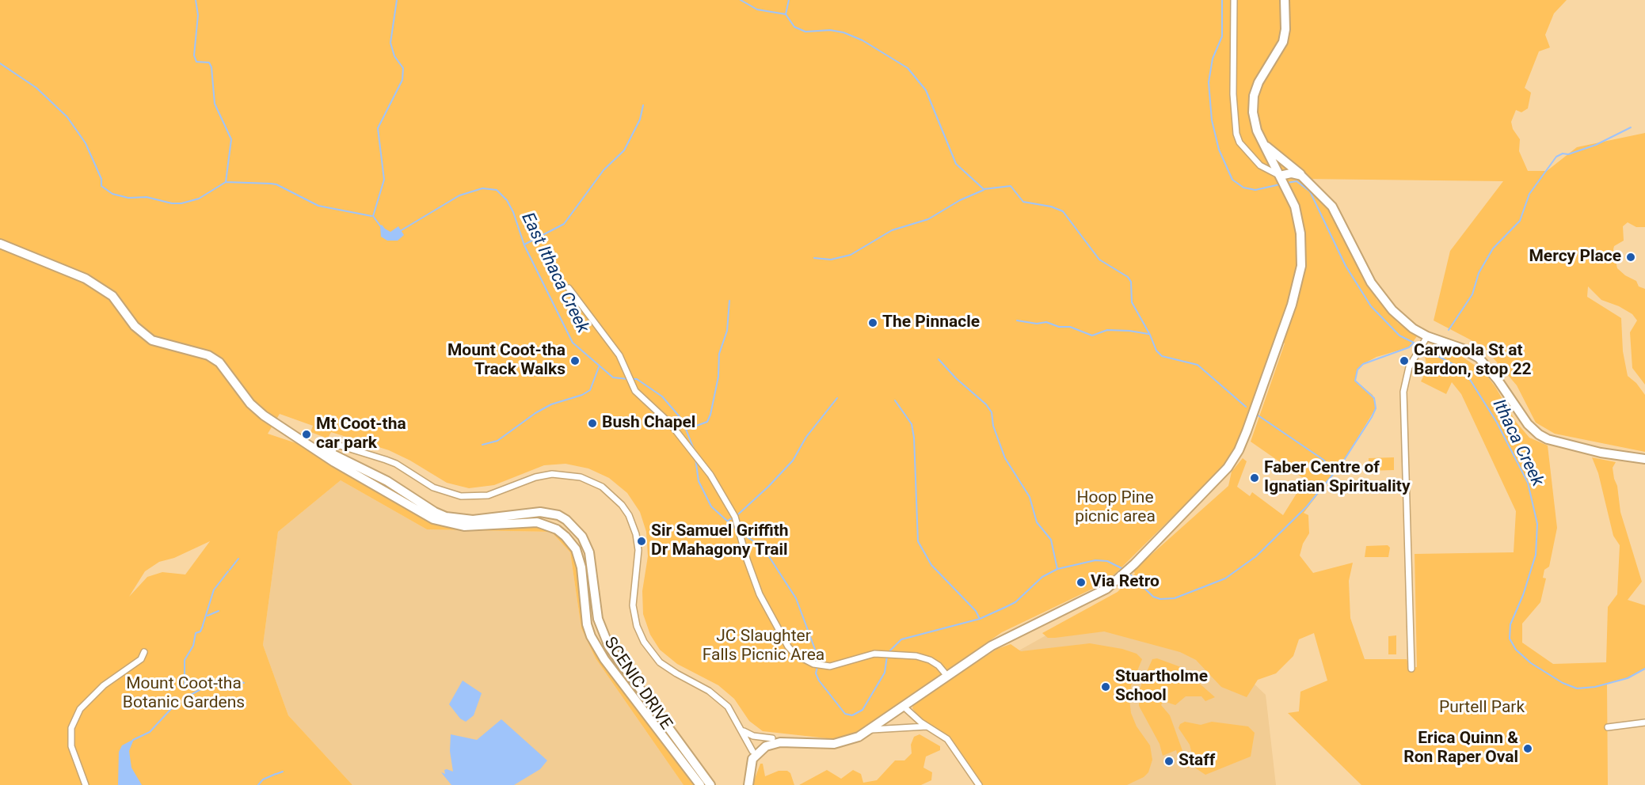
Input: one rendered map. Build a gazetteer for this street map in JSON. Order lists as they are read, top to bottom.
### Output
{
  "streets": {
    "main road": ["SCENIC DRIVE"]
  },
  "water": ["East Ithaca Creek", "Ithaca Creek"],
  "parks": [
    "Hoop Pine picnic area",
    "JC Slaughter Falls Picnic Area",
    "Mount Coot-tha Botanic Gardens",
    "Purtell Park"
  ],
  "places": [
    "Mercy Place",
    "The Pinnacle",
    "Mount Coot-tha Track Walks",
    "Carwoola St at Bardon, stop 22",
    "Bush Chapel",
    "Mt Coot-tha car park",
    "Faber Centre of Ignatian Spirituality",
    "Sir Samuel Griffith Dr Mahagony Trail",
    "Via Retro",
    "Stuartholme School",
    "Erica Quinn & Ron Raper Oval",
    "Staff"
  ]
}
